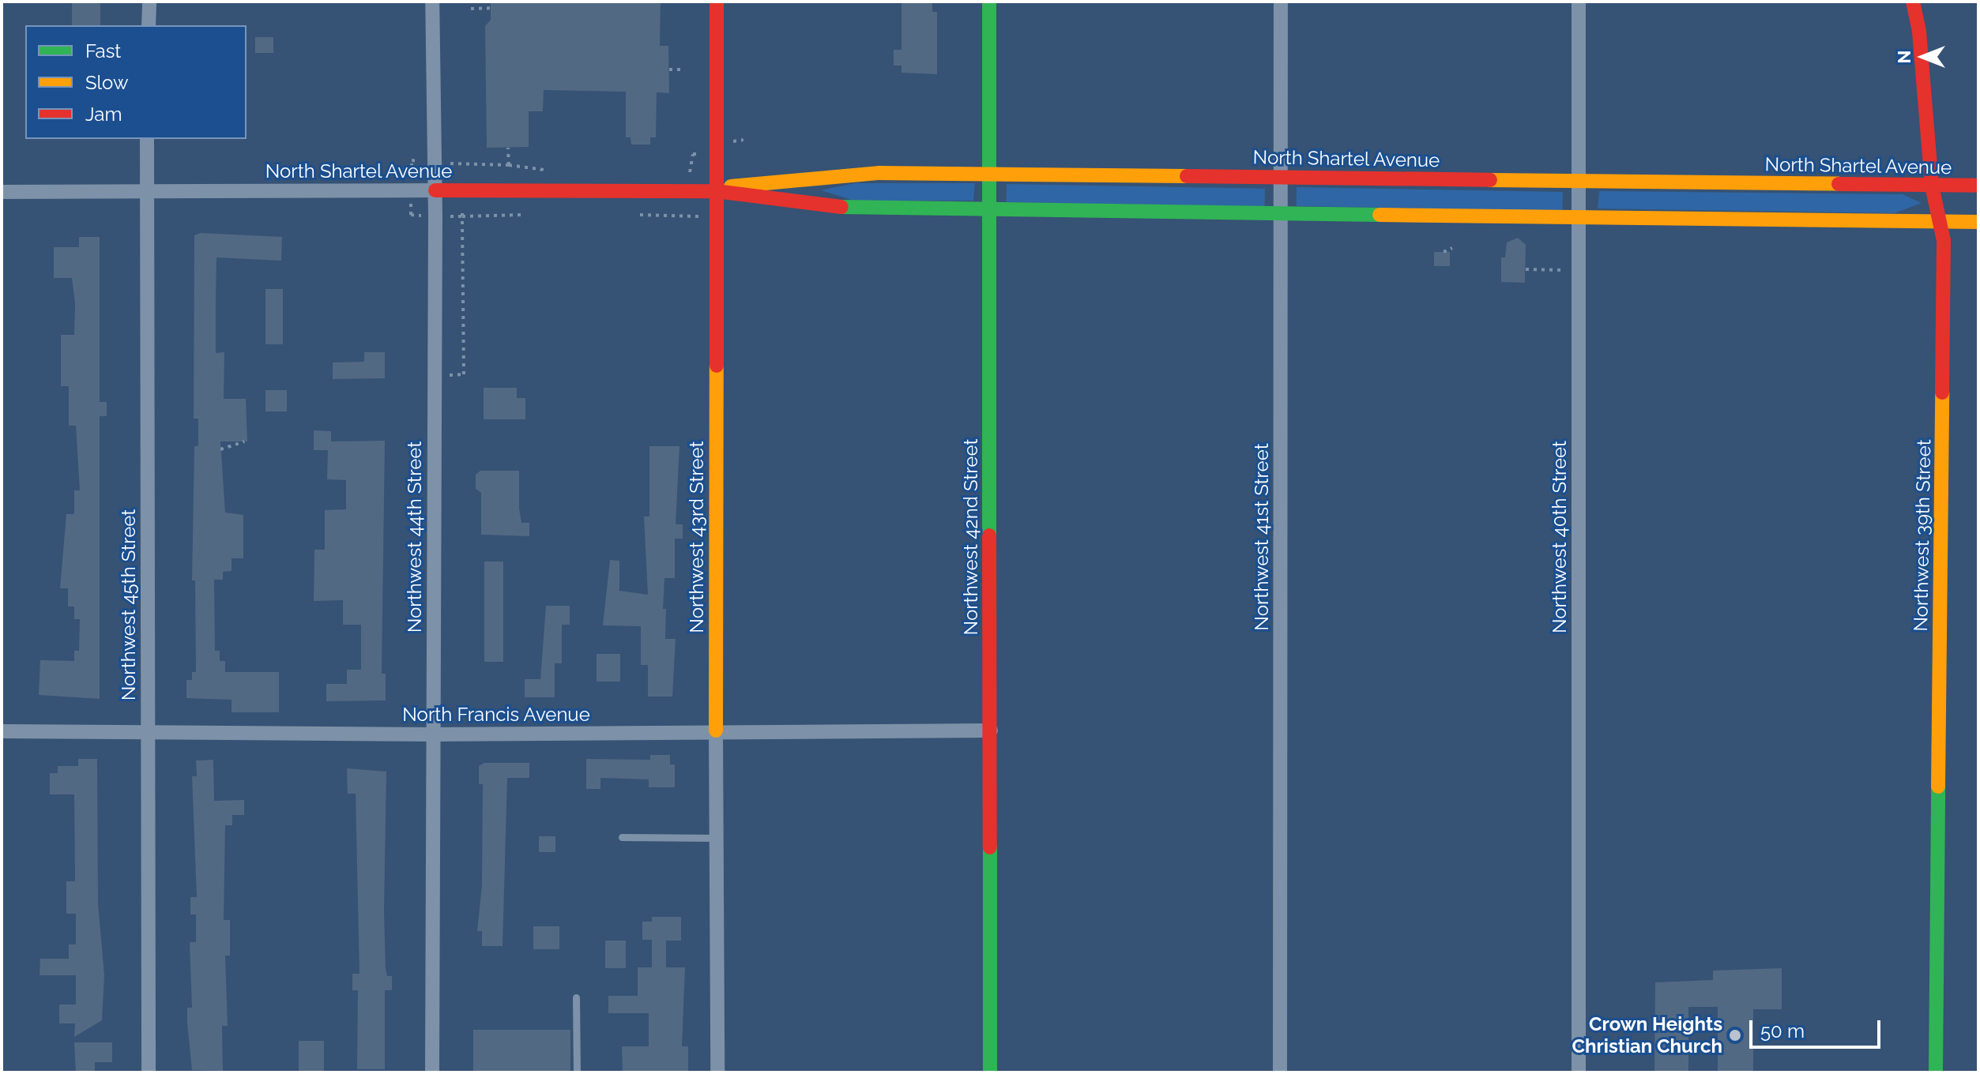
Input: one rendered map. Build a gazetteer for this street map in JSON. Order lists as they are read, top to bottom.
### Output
{
  "streets": {
    "street": [
      "North Shartel Avenue",
      "Northwest 39th Street",
      "Northwest 44th Street",
      "Northwest 43rd Street",
      "Northwest 42nd Street",
      "Northwest 41st Street",
      "Northwest 40th Street",
      "Northwest 45th Street",
      "North Francis Avenue"
    ]
  },
  "crossings": [
    ["North Shartel Avenue", "Northwest 39th Street"],
    ["North Shartel Avenue", "Northwest 44th Street"],
    ["North Shartel Avenue", "Northwest 43rd Street"],
    ["North Shartel Avenue", "Northwest 42nd Street"],
    ["North Shartel Avenue", "Northwest 41st Street"],
    ["North Shartel Avenue", "Northwest 40th Street"],
    ["North Shartel Avenue", "Northwest 45th Street"],
    ["Northwest 44th Street", "North Francis Avenue"],
    ["Northwest 43rd Street", "North Francis Avenue"],
    ["Northwest 42nd Street", "North Francis Avenue"],
    ["Northwest 45th Street", "North Francis Avenue"]
  ],
  "places": ["Crown Heights Christian Church"],
  "legend": ["Fast", "Slow", "Jam"],
  "scale_bar": "50 m",
  "north": "left"
}
